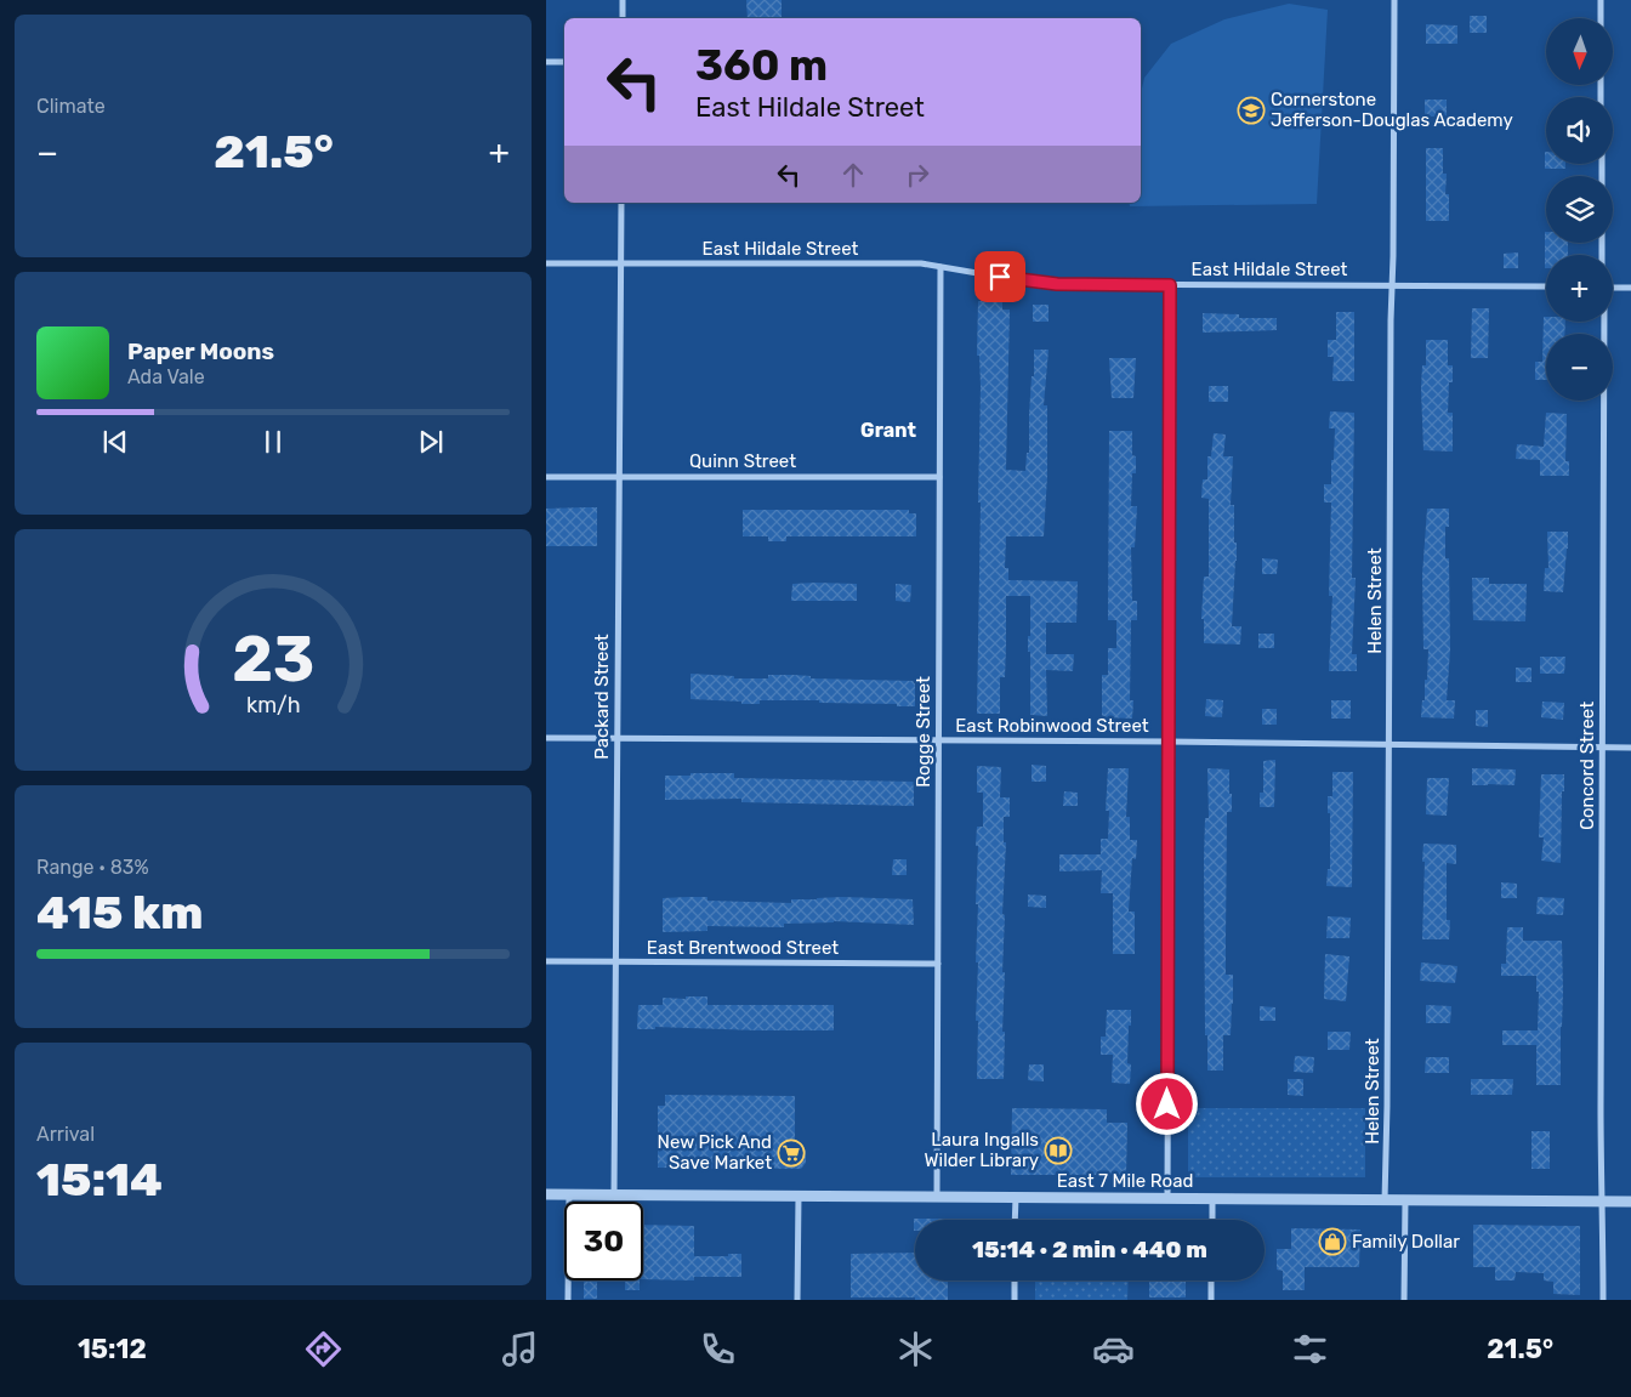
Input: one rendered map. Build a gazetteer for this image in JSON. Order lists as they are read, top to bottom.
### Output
{
  "streets": {
    "street": [
      "East Hildale Street",
      "Quinn Street",
      "Helen Street",
      "Packard Street",
      "East Robinwood Street",
      "Rogge Street",
      "Concord Street",
      "East Brentwood Street",
      "East 7 Mile Road"
    ]
  },
  "crossings": [
    ["East Hildale Street", "Helen Street"],
    ["East Hildale Street", "Packard Street"],
    ["East Hildale Street", "Rogge Street"],
    ["Quinn Street", "Packard Street"],
    ["Quinn Street", "Rogge Street"],
    ["Helen Street", "East Robinwood Street"],
    ["Helen Street", "East 7 Mile Road"],
    ["Packard Street", "East Robinwood Street"],
    ["Packard Street", "East Brentwood Street"],
    ["Packard Street", "East 7 Mile Road"],
    ["East Robinwood Street", "Rogge Street"],
    ["East Robinwood Street", "Concord Street"],
    ["Rogge Street", "East Brentwood Street"],
    ["Rogge Street", "East 7 Mile Road"],
    ["Concord Street", "East 7 Mile Road"]
  ],
  "districts": ["Grant"],
  "places": {
    "school or university": ["Cornerstone Jefferson-Douglas Academy"],
    "library": ["Laura Ingalls Wilder Library"],
    "supermarket": ["New Pick And Save Market"],
    "shop": ["Family Dollar"]
  },
  "north": "bottom",
  "page": {
    "tile": [
      "Climate",
      ["Range · 83%", "415 km"],
      ["Arrival", "15:14"]
    ],
    "map_buttons": ["+", "−"],
    "turn": ["360 m", "East Hildale Street"],
    "heat": ["−", "21.5°", "+"],
    "song": ["Paper Moons", "Ada Vale"],
    "limit": "30",
    "trip": "15:14 · 2 min · 440 m",
    "tabs": ["15:12", "21.5°"],
    "gauge": ["23", "km/h"]
  }
}
